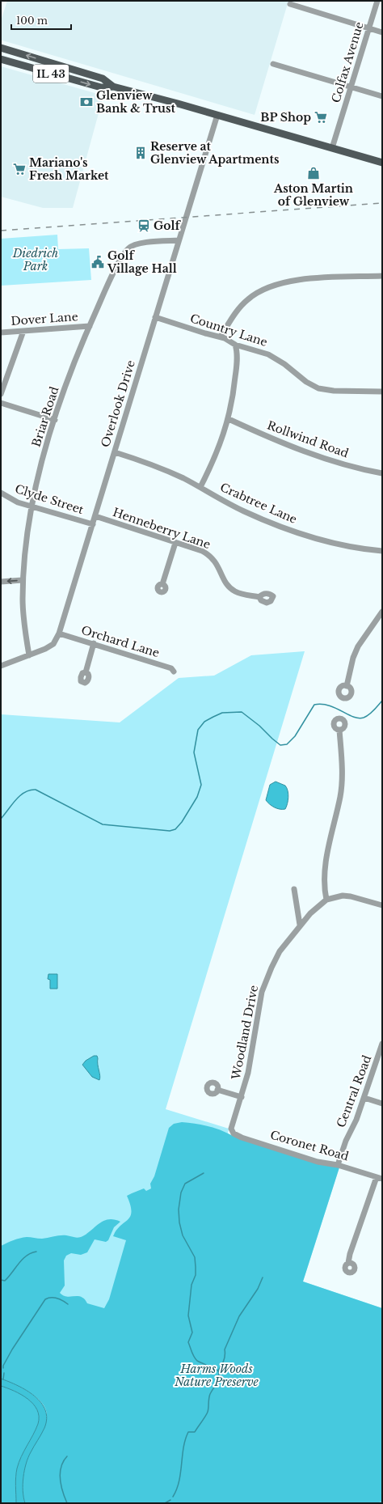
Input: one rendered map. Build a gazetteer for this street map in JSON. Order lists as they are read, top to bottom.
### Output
{
  "streets": {
    "main road": ["IL 43"],
    "street": [
      "Colfax Avenue",
      "Dover Lane",
      "Country Lane",
      "Overlook Drive",
      "Briar Road",
      "Rollwind Road",
      "Clyde Street",
      "Crabtree Lane",
      "Henneberry Lane",
      "Orchard Lane",
      "Woodland Drive",
      "Central Road",
      "Coronet Road"
    ]
  },
  "crossings": [
    ["Colfax Avenue", "IL 43"],
    ["IL 43", "Overlook Drive"],
    ["Dover Lane", "Briar Road"],
    ["Country Lane", "Overlook Drive"],
    ["Overlook Drive", "Briar Road"],
    ["Overlook Drive", "Clyde Street"],
    ["Overlook Drive", "Crabtree Lane"],
    ["Overlook Drive", "Henneberry Lane"],
    ["Overlook Drive", "Orchard Lane"],
    ["Briar Road", "Clyde Street"],
    ["Woodland Drive", "Coronet Road"],
    ["Central Road", "Coronet Road"]
  ],
  "parks": ["Diedrich Park", "Harms Woods Nature Preserve"],
  "places": {
    "bank": ["Glenview Bank & Trust"],
    "supermarket": ["BP Shop", "Mariano's Fresh Market"],
    "building": ["Reserve at Glenview Apartments"],
    "shop": ["Aston Martin of Glenview"],
    "station": ["Golf"],
    "public building": ["Golf Village Hall"]
  },
  "scale_bar": "100 m"
}
